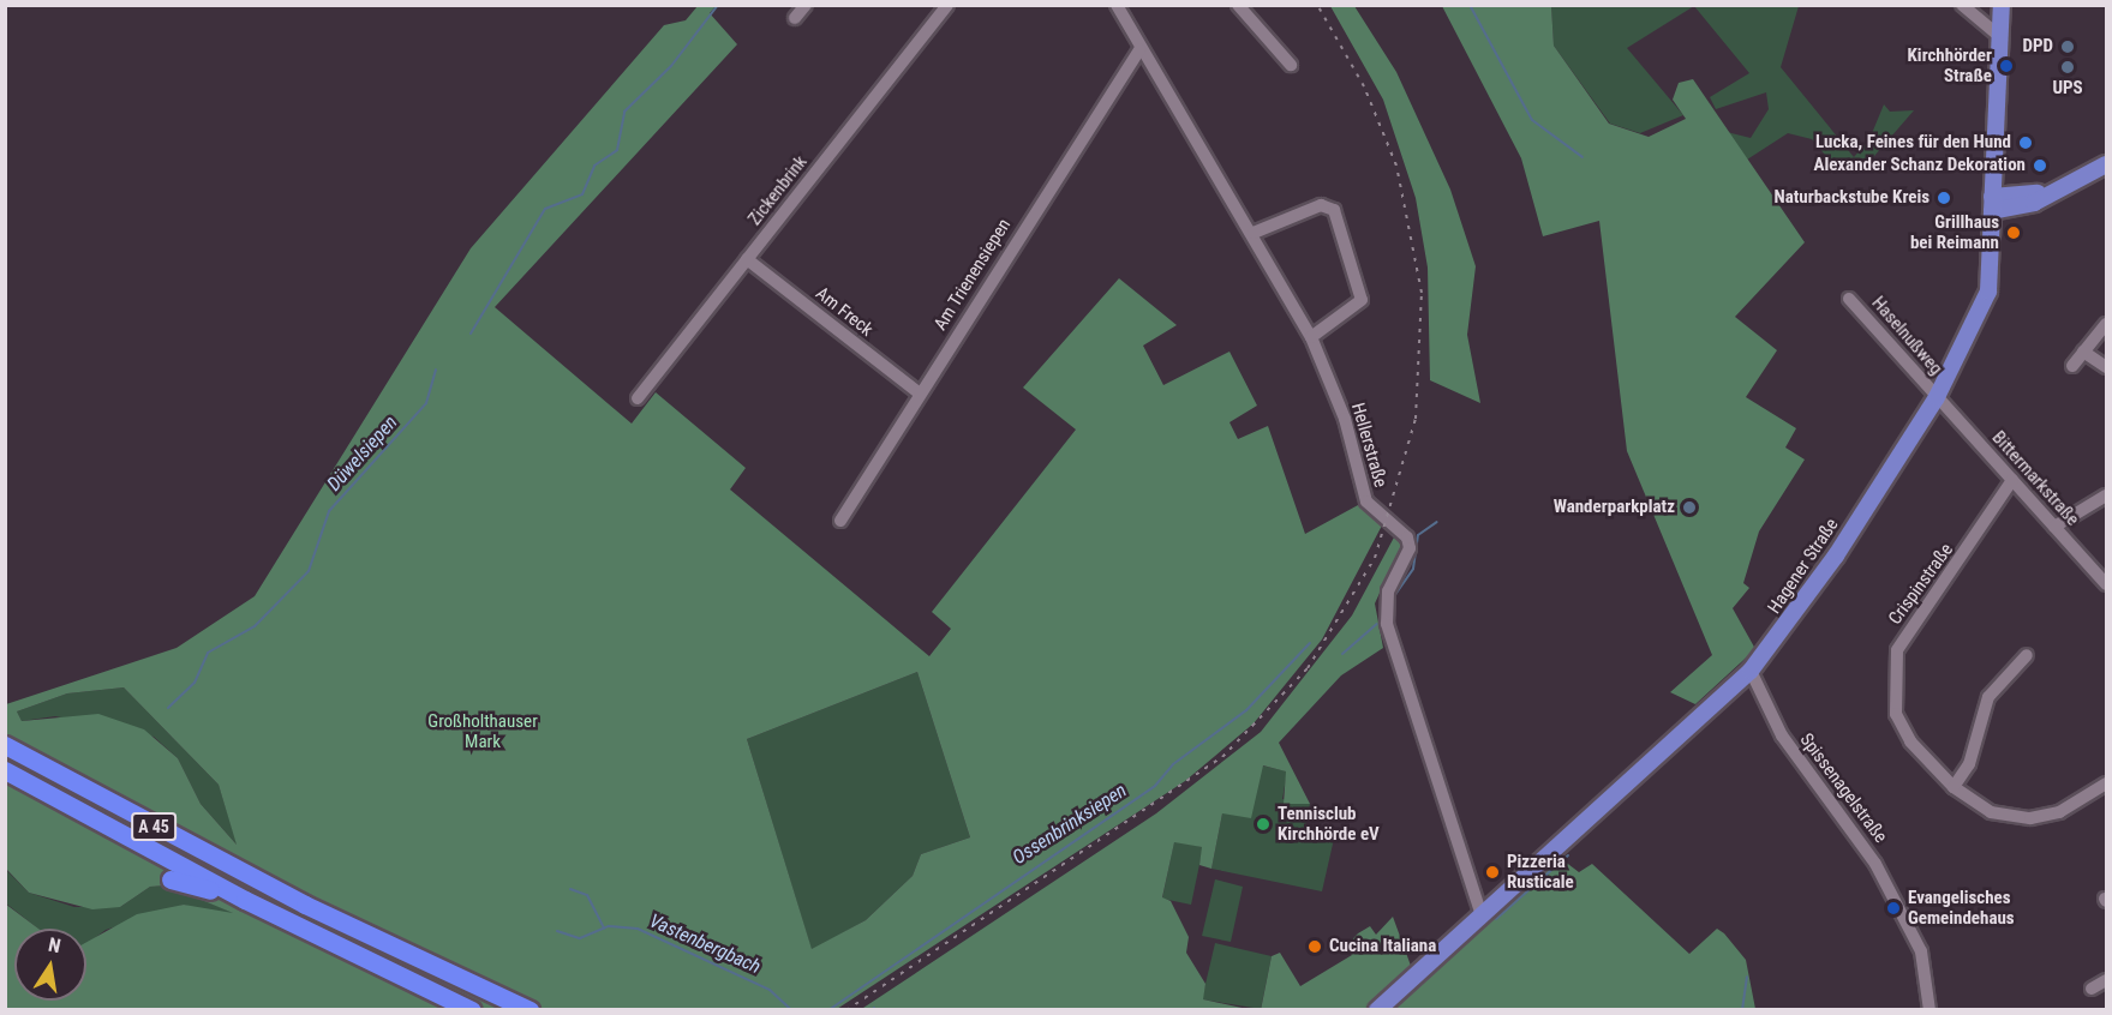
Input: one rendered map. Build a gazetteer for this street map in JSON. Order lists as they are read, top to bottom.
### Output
{
  "streets": {
    "highway": ["A 45"],
    "main road": ["Hagener Straße"],
    "street": [
      "Zickenbrink",
      "Am Trienensiepen",
      "Am Freck",
      "Haselnußweg",
      "Hellerstraße",
      "Bittermarkstraße",
      "Crispinstraße",
      "Spissenagelstraße"
    ]
  },
  "crossings": [
    ["Zickenbrink", "Am Freck"],
    ["Am Trienensiepen", "Am Freck"],
    ["Am Trienensiepen", "Hellerstraße"],
    ["Haselnußweg", "Bittermarkstraße"],
    ["Haselnußweg", "Hagener Straße"],
    ["Hellerstraße", "Hagener Straße"],
    ["Bittermarkstraße", "Hagener Straße"],
    ["Bittermarkstraße", "Crispinstraße"],
    ["Hagener Straße", "Spissenagelstraße"]
  ],
  "water": ["Düwelsiepen", "Ossenbrinksiepen", "Vastenbergbach"],
  "parks": ["Großholthauser Mark"],
  "places": [
    "DPD",
    "Kirchhörder Straße",
    "UPS",
    "Lucka, Feines für den Hund",
    "Alexander Schanz Dekoration",
    "Naturbackstube Kreis",
    "Grillhaus bei Reimann",
    "Wanderparkplatz",
    "Tennisclub Kirchhörde eV",
    "Pizzeria Rusticale",
    "Evangelisches Gemeindehaus",
    "Cucina Italiana"
  ],
  "north": "top"
}
